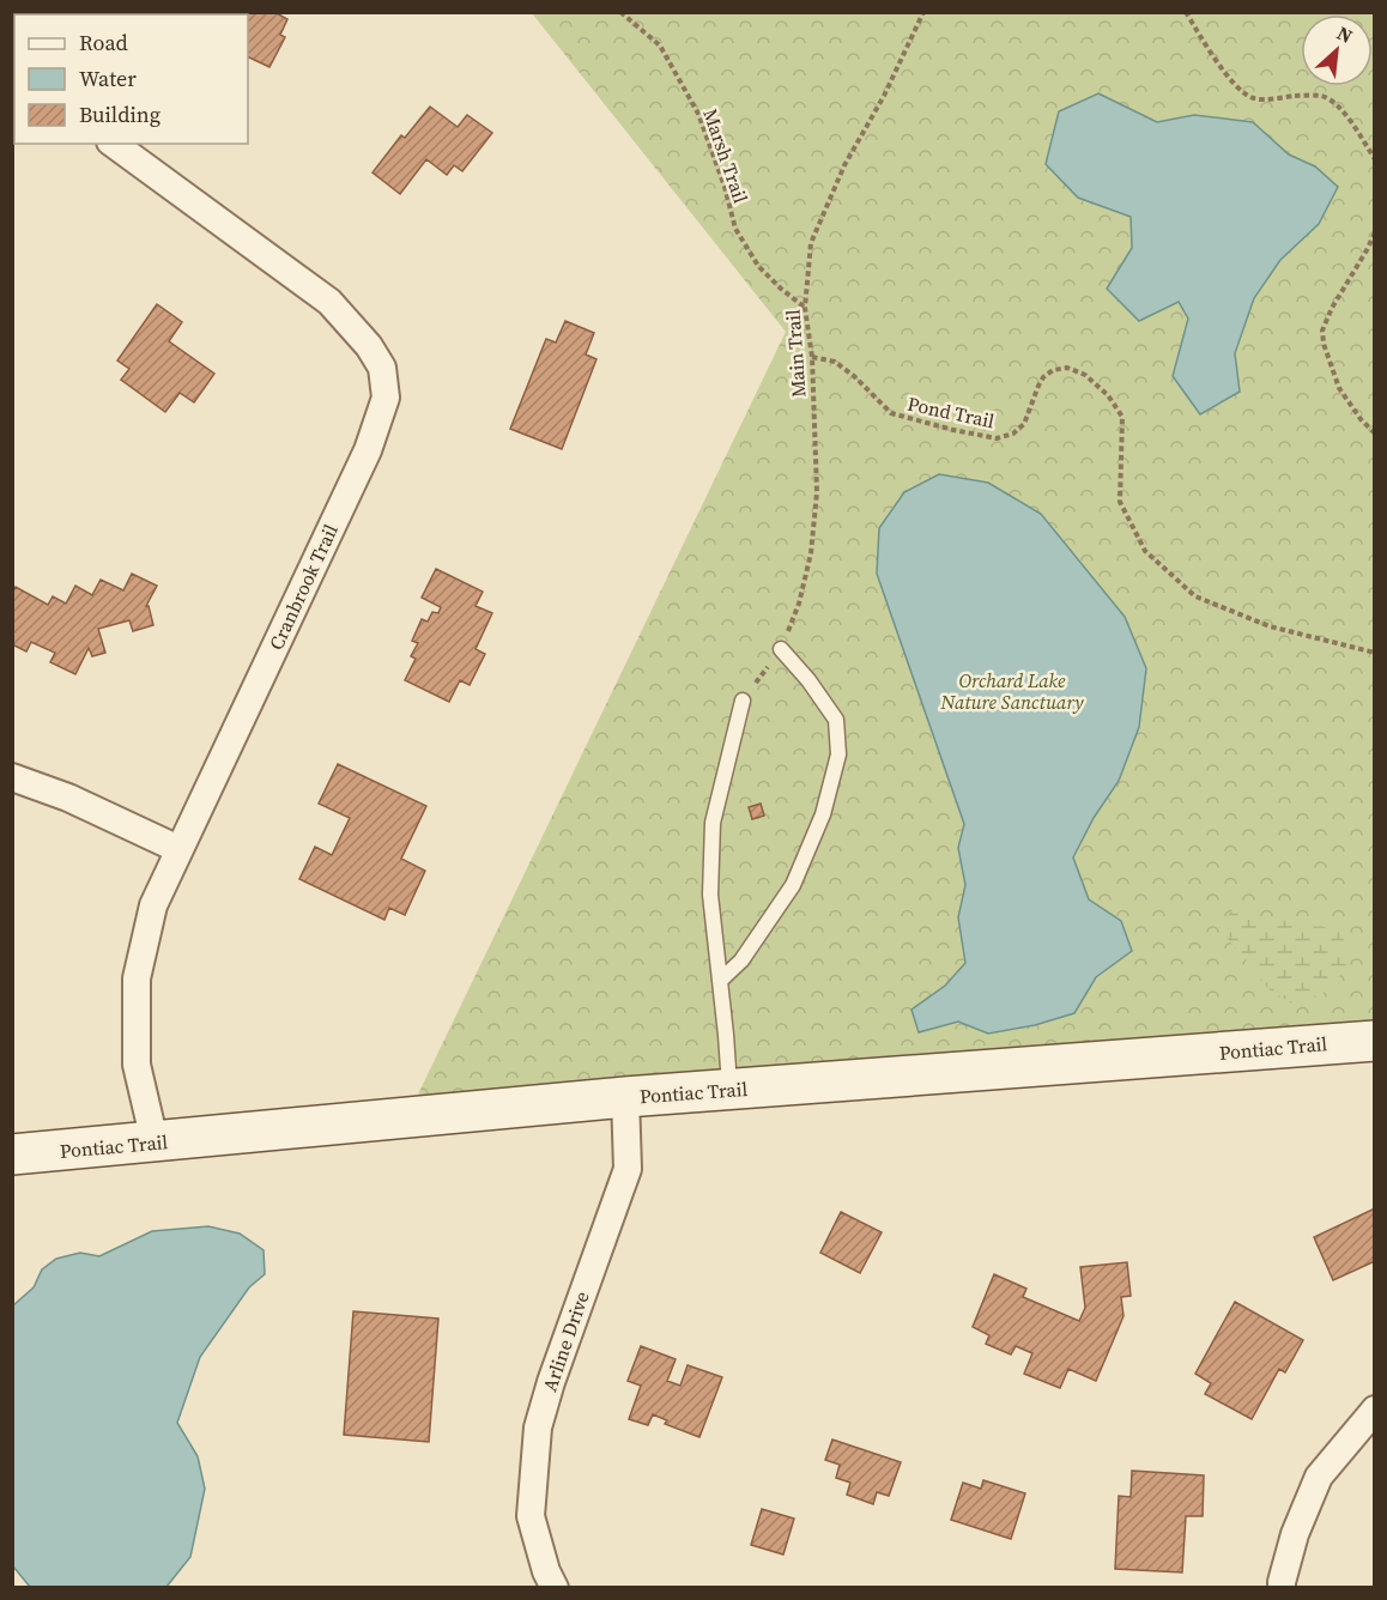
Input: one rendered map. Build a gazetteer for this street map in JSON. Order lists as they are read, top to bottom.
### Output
{
  "streets": {
    "main road": ["Pontiac Trail"],
    "street": ["Cranbrook Trail", "Arline Drive"],
    "path": ["Marsh Trail", "Main Trail", "Pond Trail"]
  },
  "crossings": [
    ["Marsh Trail", "Main Trail"],
    ["Main Trail", "Pond Trail"],
    ["Cranbrook Trail", "Pontiac Trail"],
    ["Pontiac Trail", "Arline Drive"]
  ],
  "parks": ["Orchard Lake Nature Sanctuary"],
  "legend": ["Road", "Water", "Building"],
  "north": "top right"
}
